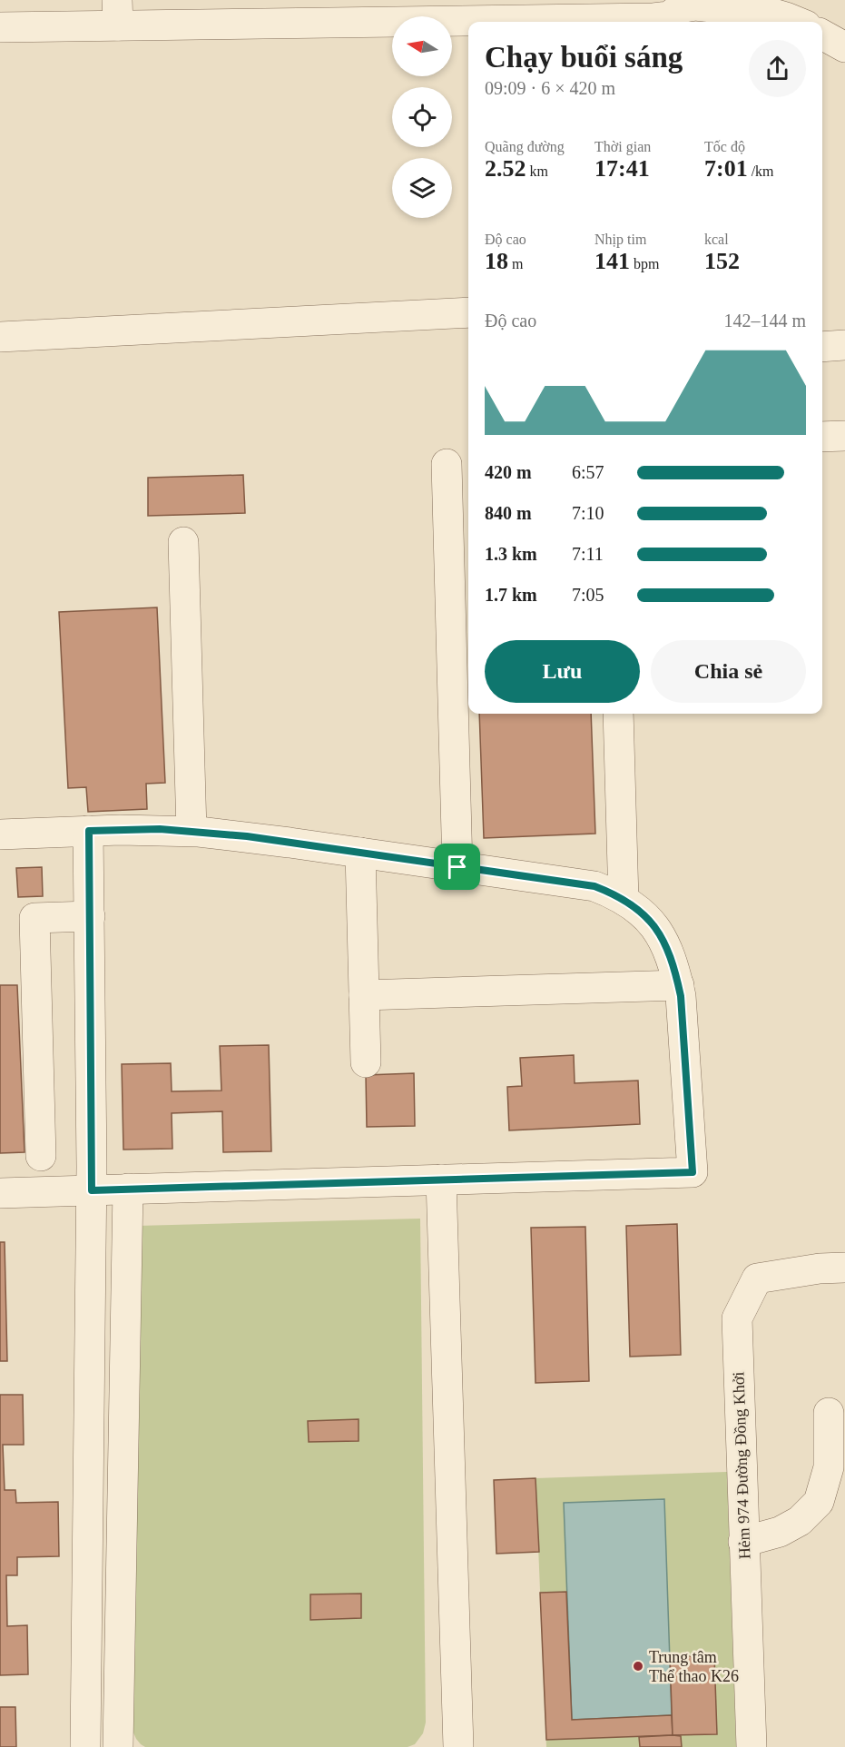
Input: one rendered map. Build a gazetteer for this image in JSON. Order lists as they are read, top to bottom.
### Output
{
  "streets": {
    "street": ["Hẻm 974 Đường Đồng Khởi"]
  },
  "places": ["Trung tâm Thể thao K26"],
  "north": "left",
  "page": {
    "heading": ["Chạy buổi sáng", "09:09 · 6 × 420 m"],
    "stats": [
      ["Quãng đường", "2.52 km"],
      ["Thời gian", "17:41"],
      ["Tốc độ", "7:01 /km"],
      ["Độ cao", "18 m"],
      ["Nhịp tim", "141 bpm"],
      ["kcal", "152"]
    ],
    "chart": ["Độ cao", "142–144 m"],
    "list": [
      {
        "name": "420 m",
        "note": "6:57"
      },
      {
        "name": "840 m",
        "note": "7:10"
      },
      {
        "name": "1.3 km",
        "note": "7:11"
      },
      {
        "name": "1.7 km",
        "note": "7:05"
      }
    ],
    "buttons": ["Lưu", "Chia sẻ"]
  }
}
